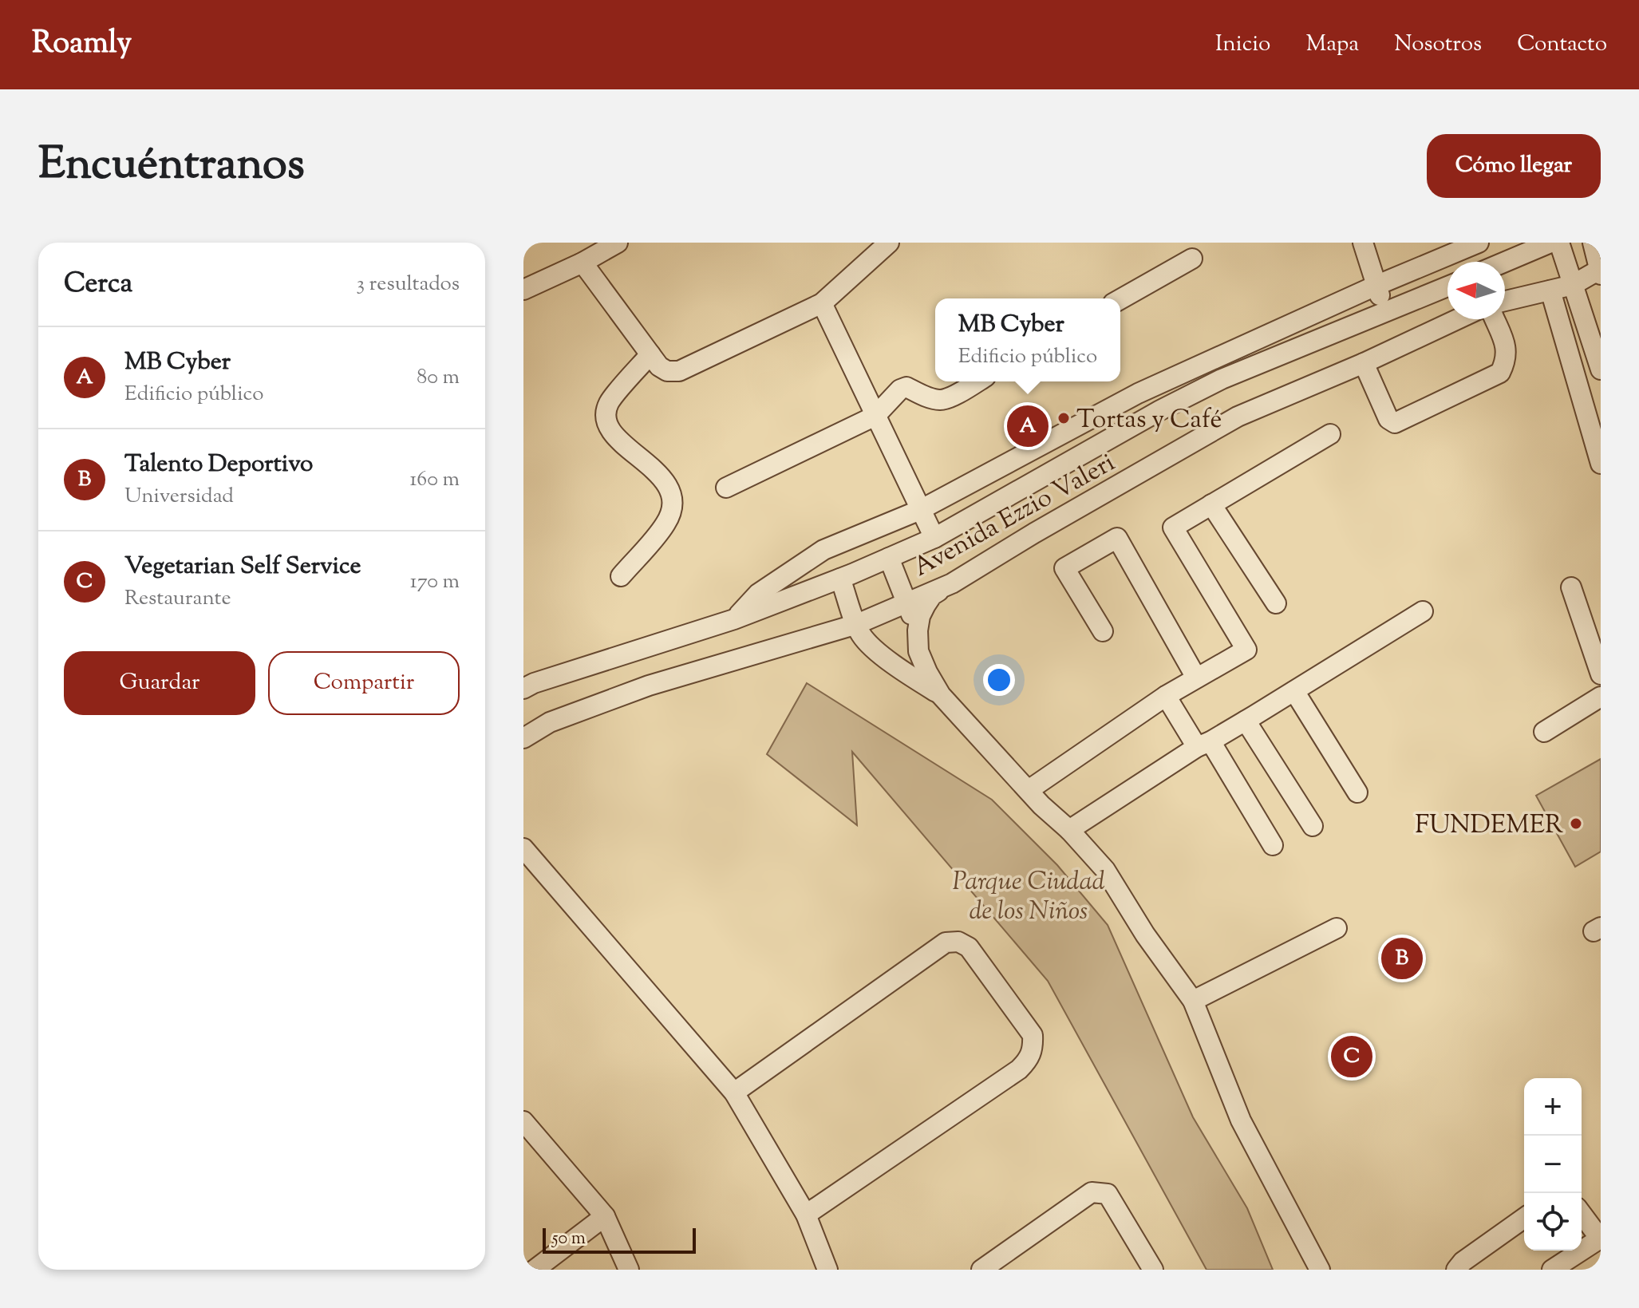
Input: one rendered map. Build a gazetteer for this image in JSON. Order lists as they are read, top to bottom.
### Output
{
  "streets": {
    "street": ["Avenida Ezzio Valeri"]
  },
  "parks": ["Parque Ciudad de los Niños"],
  "places": ["Tortas y Café", "FUNDEMER"],
  "scale_bar": "50 m",
  "north": "left",
  "page": {
    "header": "Roamly",
    "nav": [
      "Inicio",
      "Mapa",
      "Nosotros",
      "Contacto"
    ],
    "title": "Encuéntranos",
    "buttons": [
      "Cómo llegar",
      ["Guardar", "Compartir"]
    ],
    "heading": ["Cerca", "3 resultados"],
    "popup": ["MB Cyber", "Edificio público"],
    "list": [
      {
        "mark": "A",
        "name": "MB Cyber",
        "note": "Edificio público",
        "value": "80 m"
      },
      {
        "mark": "B",
        "name": "Talento Deportivo",
        "note": "Universidad",
        "value": "160 m"
      },
      {
        "mark": "C",
        "name": "Vegetarian Self Service",
        "note": "Restaurante",
        "value": "170 m"
      }
    ],
    "pins": ["A", "B", "C"],
    "map_buttons": ["+", "−"],
    "scale": "50 m"
  }
}
